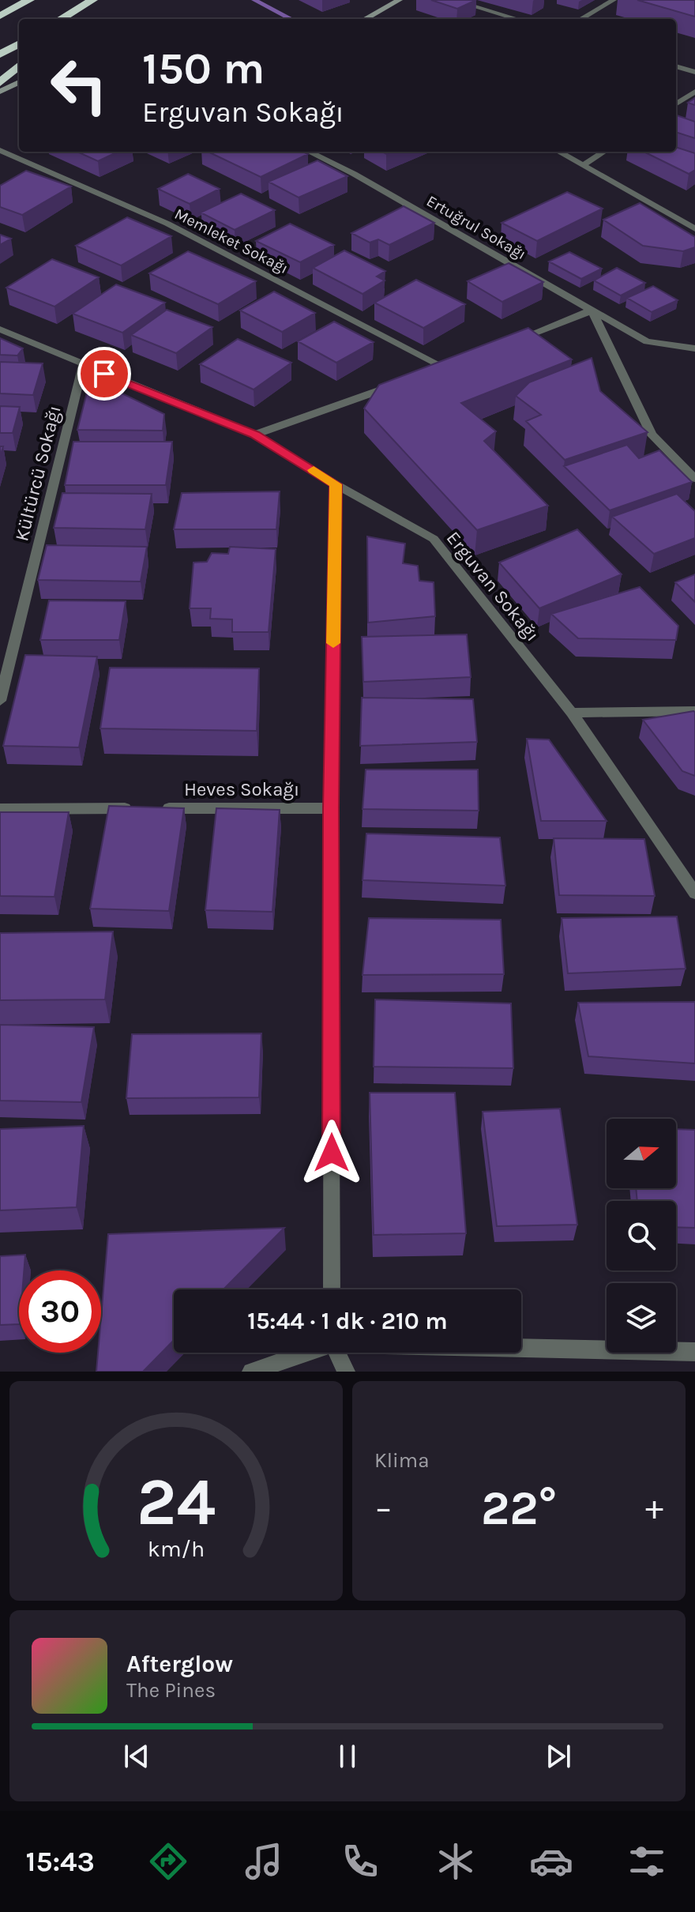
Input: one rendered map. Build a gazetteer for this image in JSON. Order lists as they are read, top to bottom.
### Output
{
  "streets": {
    "street": [
      "Ertuğrul Sokağı",
      "Memleket Sokağı",
      "Kültürcü Sokağı",
      "Erguvan Sokağı",
      "Heves Sokağı"
    ]
  },
  "crossings": [
    ["Kültürcü Sokağı", "Erguvan Sokağı"]
  ],
  "north": "right",
  "page": {
    "turn": ["150 m", "Erguvan Sokağı"],
    "limit": "30",
    "trip": "15:44 · 1 dk · 210 m",
    "tile": "Klima",
    "heat": ["−", "22°", "+"],
    "song": ["Afterglow", "The Pines"],
    "tabs": "15:43",
    "gauge": ["24", "km/h"]
  }
}
